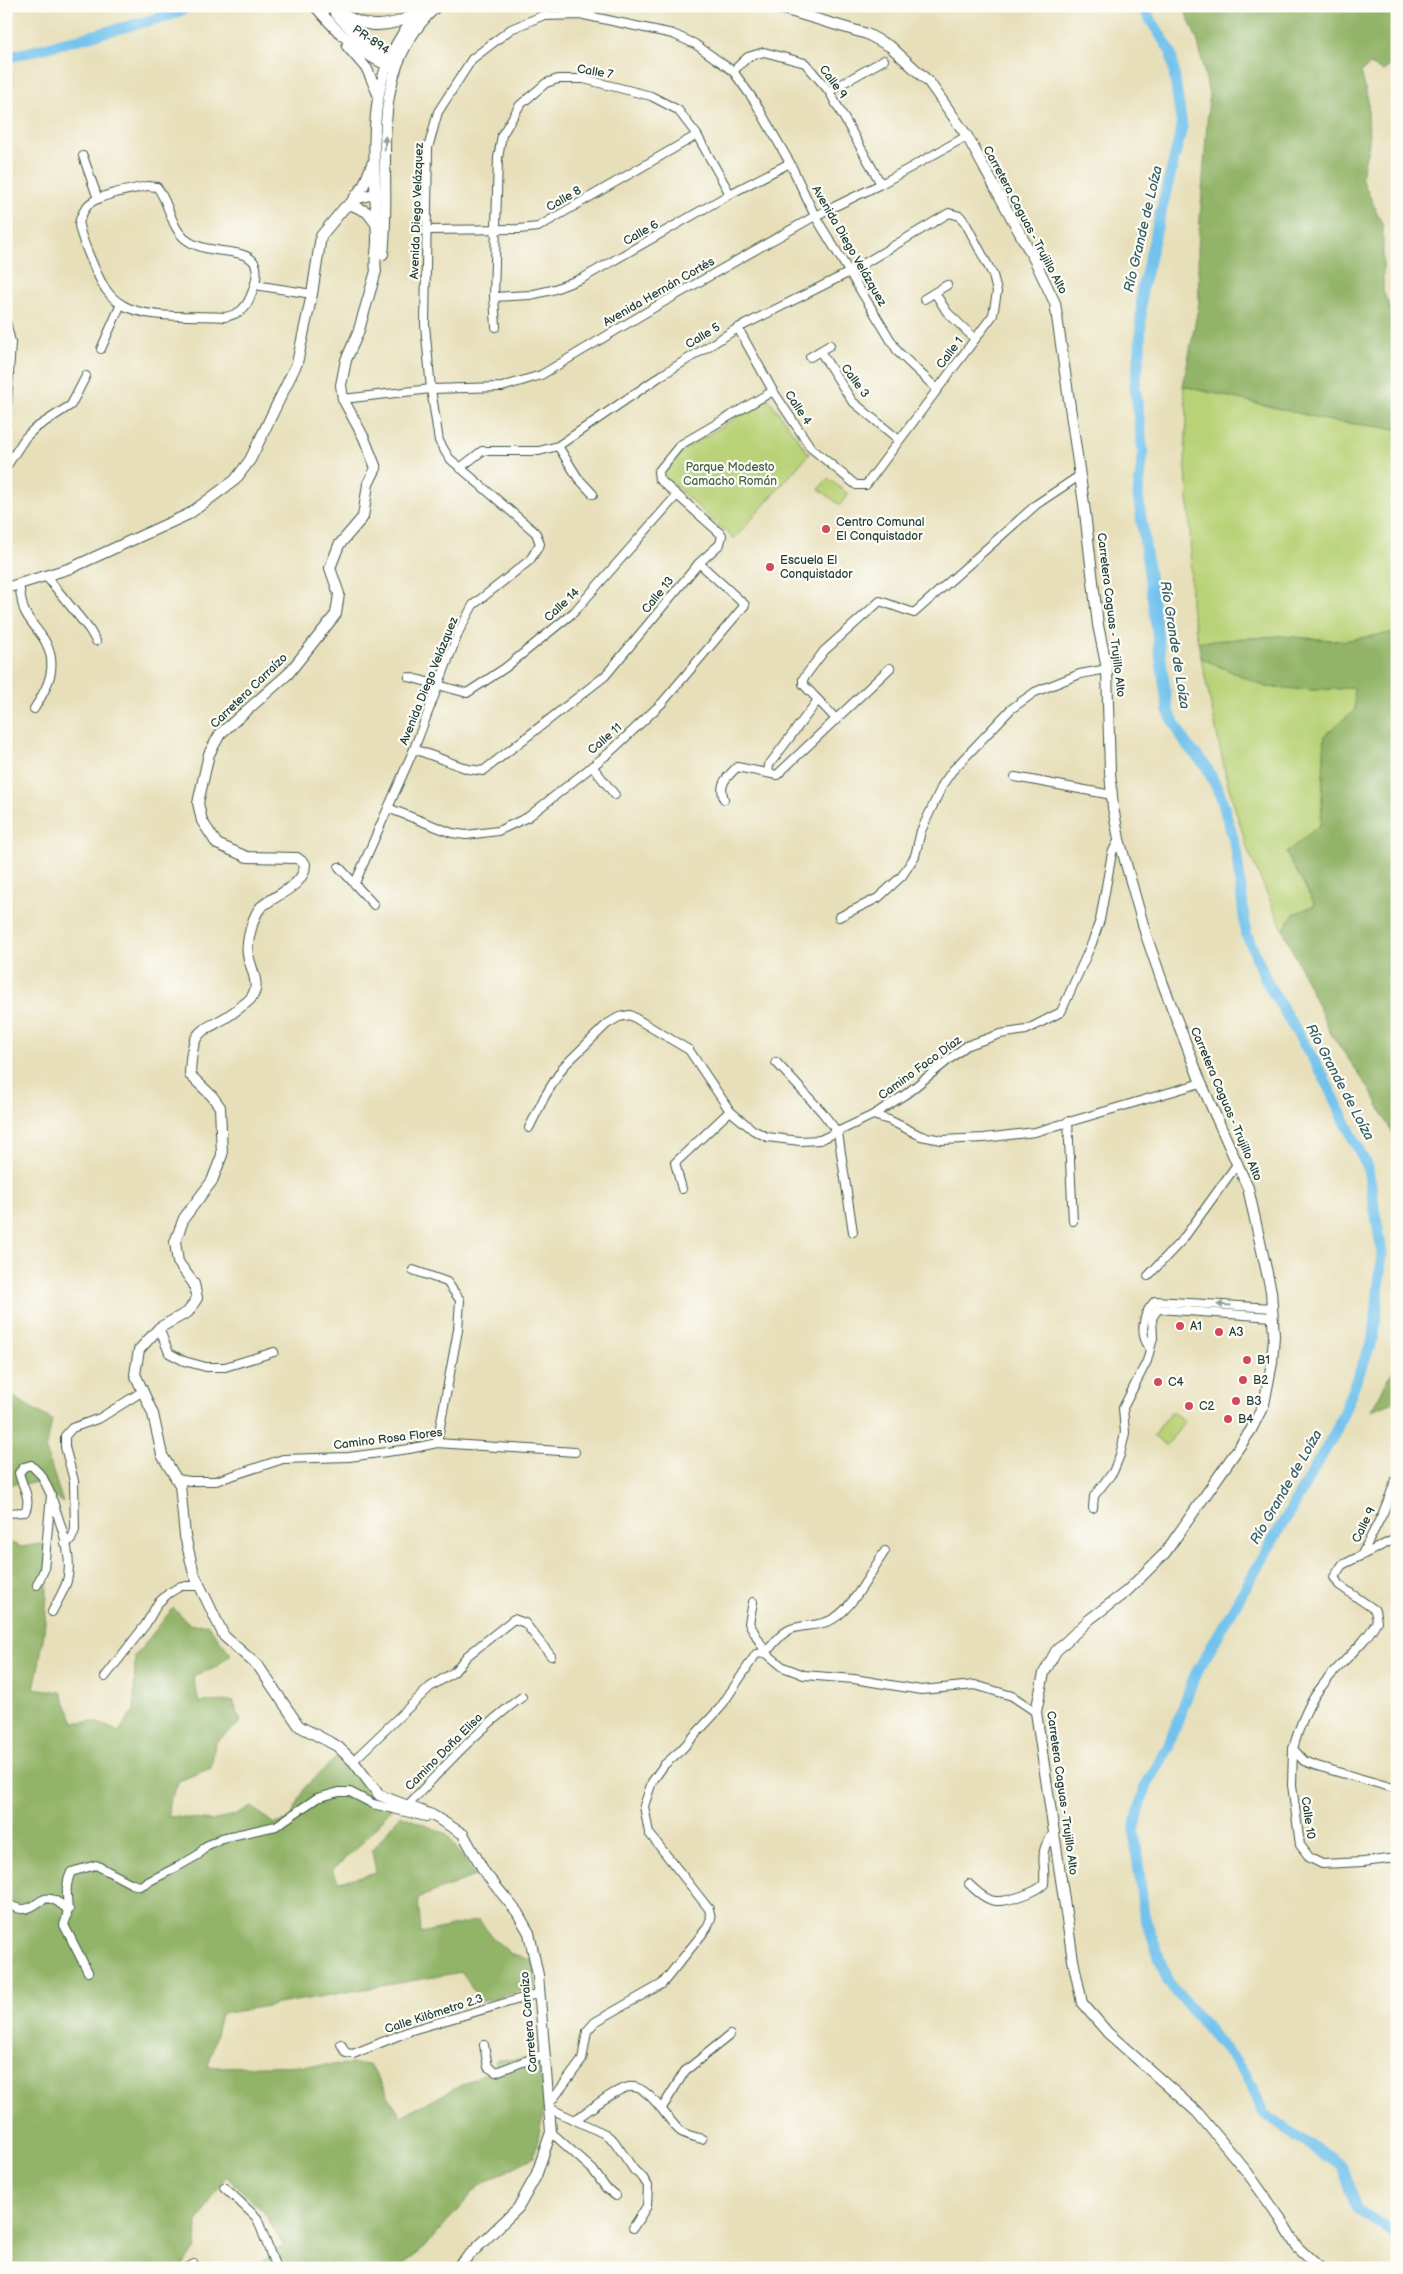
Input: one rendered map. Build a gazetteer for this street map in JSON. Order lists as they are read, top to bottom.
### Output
{
  "streets": {
    "street": [
      "PR-894",
      "Calle 7",
      "Calle 9",
      "Calle 8",
      "Avenida Diego Velázquez",
      "Carretera Caguas - Trujillo Alto",
      "Calle 6",
      "Avenida Hernán Cortés",
      "Calle 5",
      "Calle 1",
      "Calle 3",
      "Calle 4",
      "Calle 13",
      "Calle 14",
      "Carretera Carraízo",
      "Calle 11",
      "Camino Faco Díaz",
      "Camino Rosa Flores",
      "Camino Doña Elisa",
      "Calle 10",
      "Calle Kilómetro 2.3"
    ]
  },
  "crossings": [
    ["Calle 7", "Calle 8"],
    ["Calle 7", "Calle 6"],
    ["Calle 9", "Avenida Diego Velázquez"],
    ["Calle 9", "Avenida Hernán Cortés"],
    ["Calle 9", "Calle 10"],
    ["Calle 8", "Avenida Diego Velázquez"],
    ["Avenida Diego Velázquez", "Calle 6"],
    ["Avenida Diego Velázquez", "Avenida Hernán Cortés"],
    ["Avenida Diego Velázquez", "Calle 5"],
    ["Avenida Diego Velázquez", "Calle 1"],
    ["Avenida Diego Velázquez", "Calle 13"],
    ["Avenida Diego Velázquez", "Calle 14"],
    ["Avenida Diego Velázquez", "Calle 11"],
    ["Carretera Caguas - Trujillo Alto", "Avenida Hernán Cortés"],
    ["Carretera Caguas - Trujillo Alto", "Camino Faco Díaz"],
    ["Avenida Hernán Cortés", "Carretera Carraízo"],
    ["Calle 5", "Calle 1"],
    ["Calle 5", "Calle 4"],
    ["Calle 1", "Calle 3"],
    ["Calle 1", "Calle 4"],
    ["Calle 4", "Calle 13"],
    ["Calle 13", "Calle 14"],
    ["Calle 13", "Calle 11"],
    ["Carretera Carraízo", "Camino Rosa Flores"],
    ["Carretera Carraízo", "Camino Doña Elisa"],
    ["Carretera Carraízo", "Calle Kilómetro 2.3"]
  ],
  "water": ["Río Grande de Loíza"],
  "parks": ["Parque Modesto Camacho Román"],
  "places": [
    "Centro Comunal El Conquistador",
    "Escuela El Conquistador",
    "A1",
    "A3",
    "B1",
    "B2",
    "C4",
    "B3",
    "C2",
    "B4"
  ]
}
